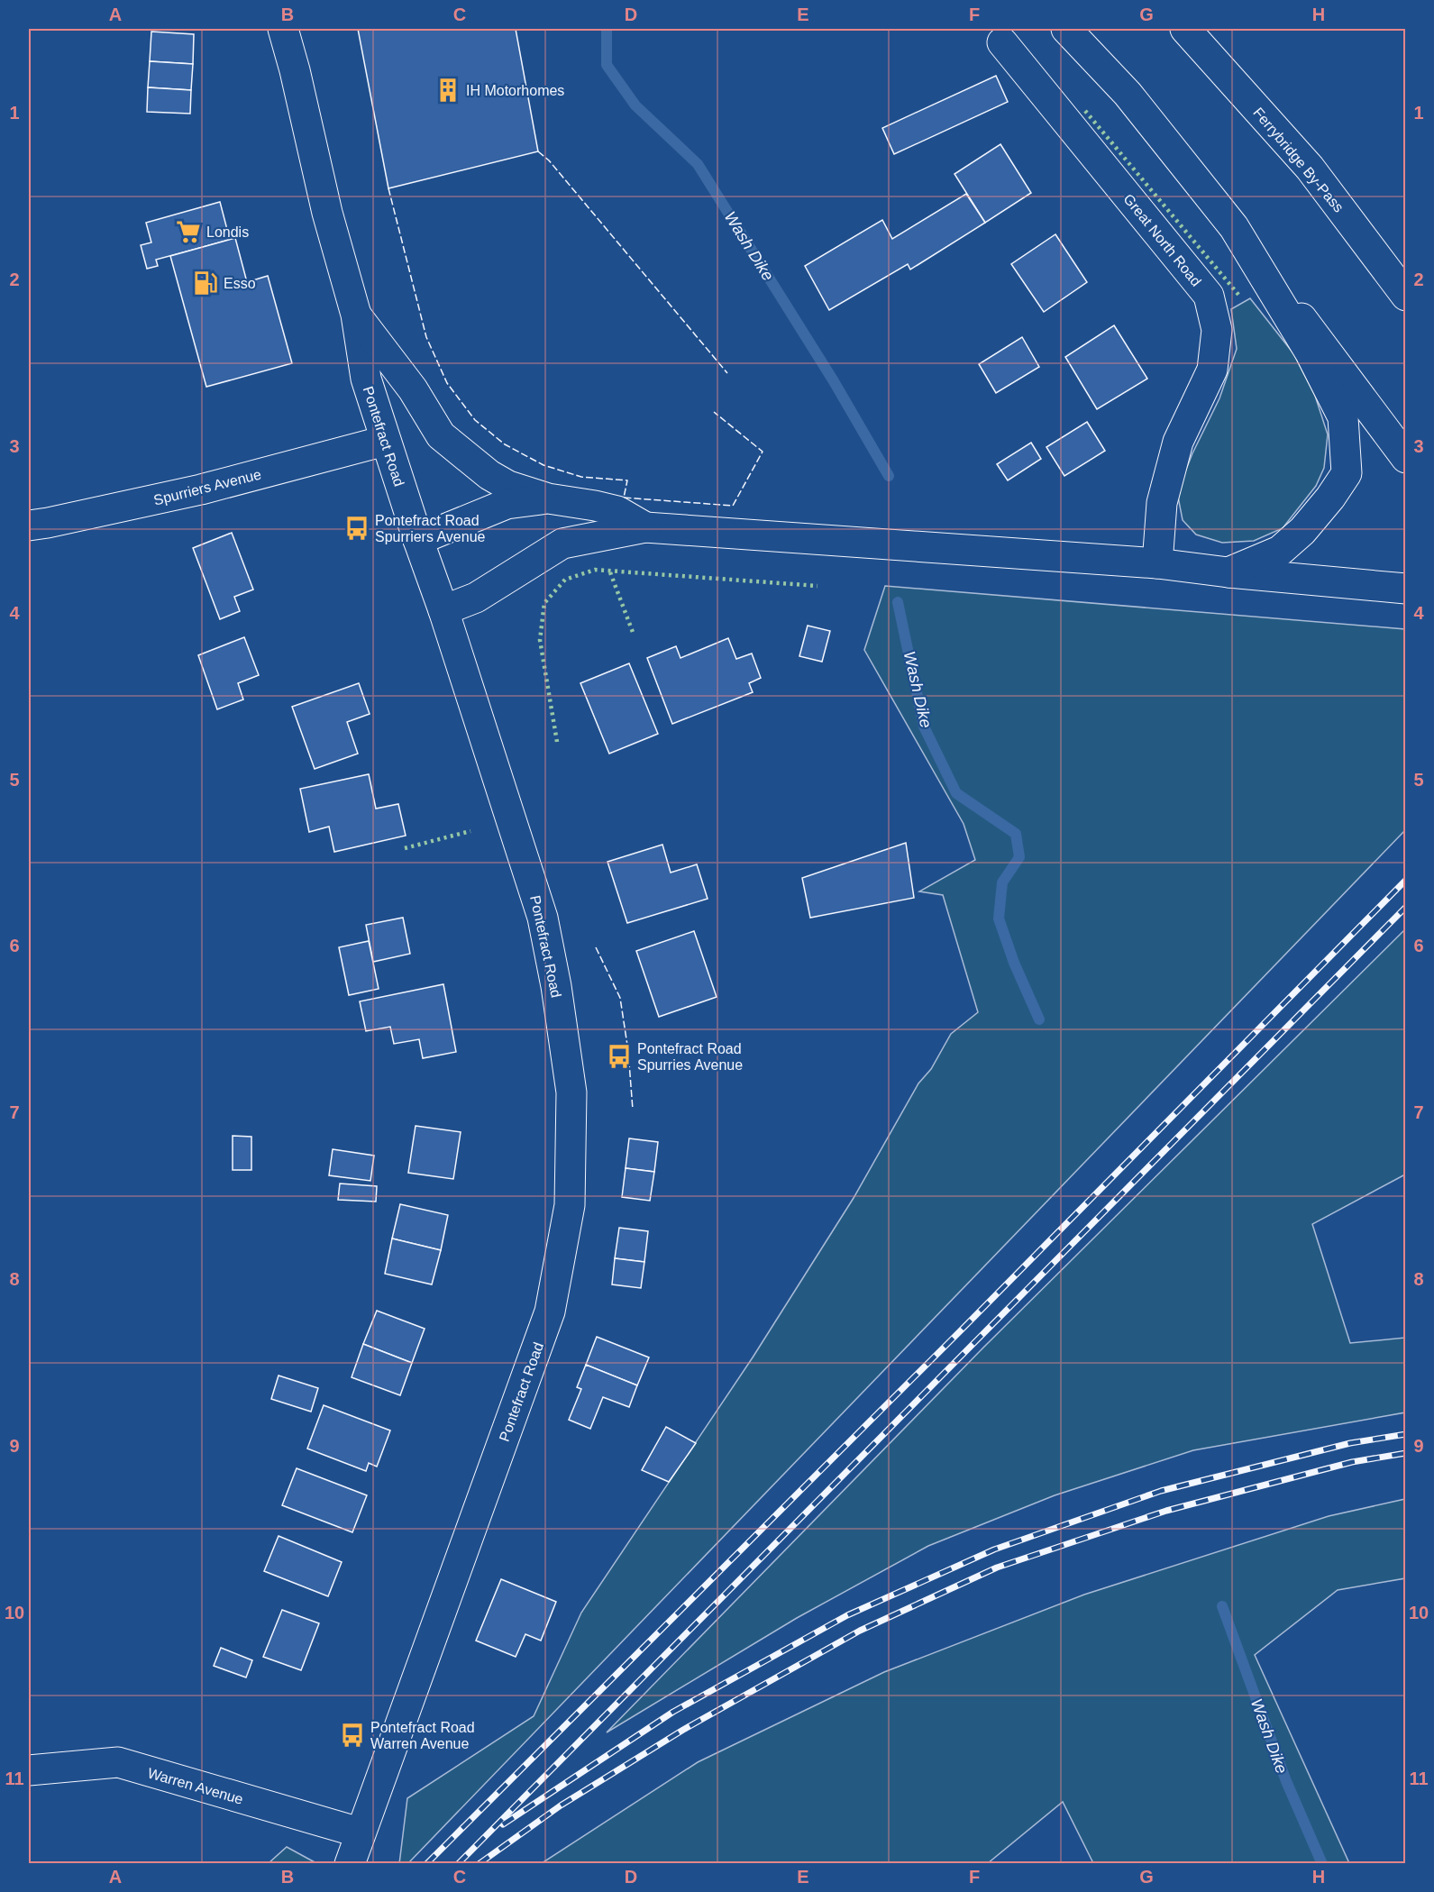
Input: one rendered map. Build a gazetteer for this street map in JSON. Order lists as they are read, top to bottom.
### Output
{
  "streets": {
    "main road": [
      "Ferrybridge By-Pass",
      "Great North Road",
      "Pontefract Road",
      "Spurriers Avenue",
      "Warren Avenue"
    ]
  },
  "crossings": [
    ["Pontefract Road", "Spurriers Avenue"],
    ["Pontefract Road", "Warren Avenue"]
  ],
  "water": ["Wash Dike"],
  "places": {
    "building": ["IH Motorhomes"],
    "supermarket": ["Londis"],
    "fuel station": ["Esso"],
    "bus stop": ["Pontefract Road Spurriers Avenue", "Pontefract Road Spurries Avenue", "Pontefract Road Warren Avenue"]
  },
  "grid": {
    "columns": [
      "A",
      "B",
      "C",
      "D",
      "E",
      "F",
      "G",
      "H"
    ],
    "rows": [
      "1",
      "2",
      "3",
      "4",
      "5",
      "6",
      "7",
      "8",
      "9",
      "10",
      "11"
    ]
  }
}
